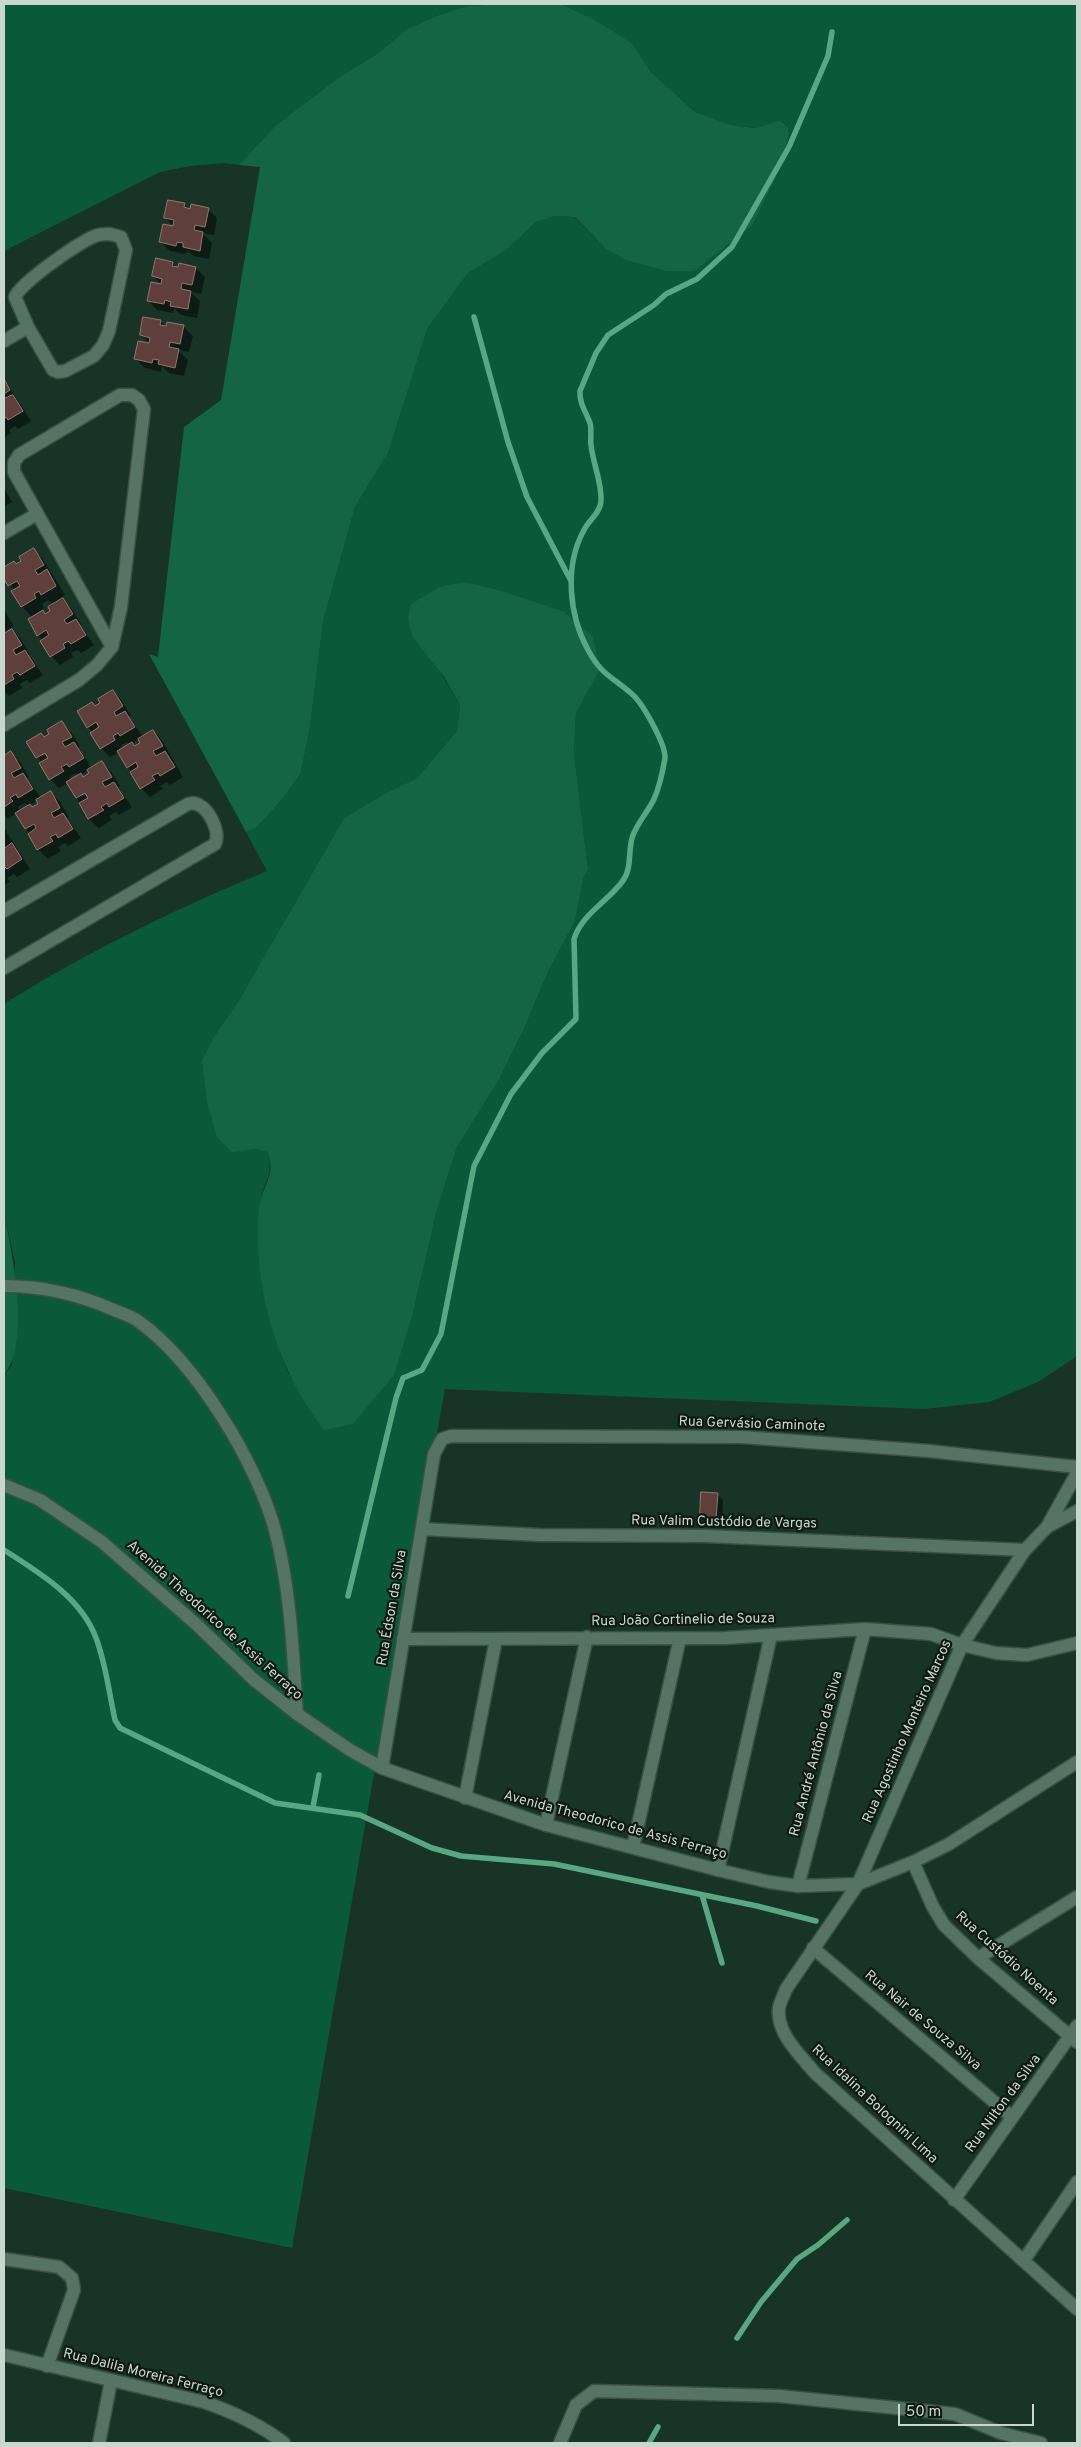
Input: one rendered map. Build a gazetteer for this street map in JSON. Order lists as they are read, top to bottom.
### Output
{
  "streets": {
    "street": [
      "Rua Gervásio Caminote",
      "Rua Valim Custódio de Vargas",
      "Rua Édson da Silva",
      "Avenida Theodorico de Assis Ferraço",
      "Rua João Cortinelio de Souza",
      "Rua Agostinho Monteiro Marcos",
      "Rua André Antônio da Silva",
      "Rua Custódio Noenta",
      "Rua Nair de Souza Silva",
      "Rua Nilton da Silva",
      "Rua Idalina Bolognini Lima",
      "Rua Dalila Moreira Ferraço"
    ]
  },
  "crossings": [
    ["Rua Gervásio Caminote", "Rua Édson da Silva"],
    ["Rua Valim Custódio de Vargas", "Rua Édson da Silva"],
    ["Rua Valim Custódio de Vargas", "Rua Agostinho Monteiro Marcos"],
    ["Rua Édson da Silva", "Avenida Theodorico de Assis Ferraço"],
    ["Rua Édson da Silva", "Rua João Cortinelio de Souza"],
    ["Avenida Theodorico de Assis Ferraço", "Rua Agostinho Monteiro Marcos"],
    ["Avenida Theodorico de Assis Ferraço", "Rua André Antônio da Silva"],
    ["Avenida Theodorico de Assis Ferraço", "Rua Custódio Noenta"],
    ["Avenida Theodorico de Assis Ferraço", "Rua Idalina Bolognini Lima"],
    ["Rua João Cortinelio de Souza", "Rua Agostinho Monteiro Marcos"],
    ["Rua João Cortinelio de Souza", "Rua André Antônio da Silva"],
    ["Rua Agostinho Monteiro Marcos", "Rua Idalina Bolognini Lima"],
    ["Rua Custódio Noenta", "Rua Nilton da Silva"],
    ["Rua Nair de Souza Silva", "Rua Nilton da Silva"],
    ["Rua Nair de Souza Silva", "Rua Idalina Bolognini Lima"],
    ["Rua Nilton da Silva", "Rua Idalina Bolognini Lima"]
  ],
  "scale_bar": "50 m"
}
